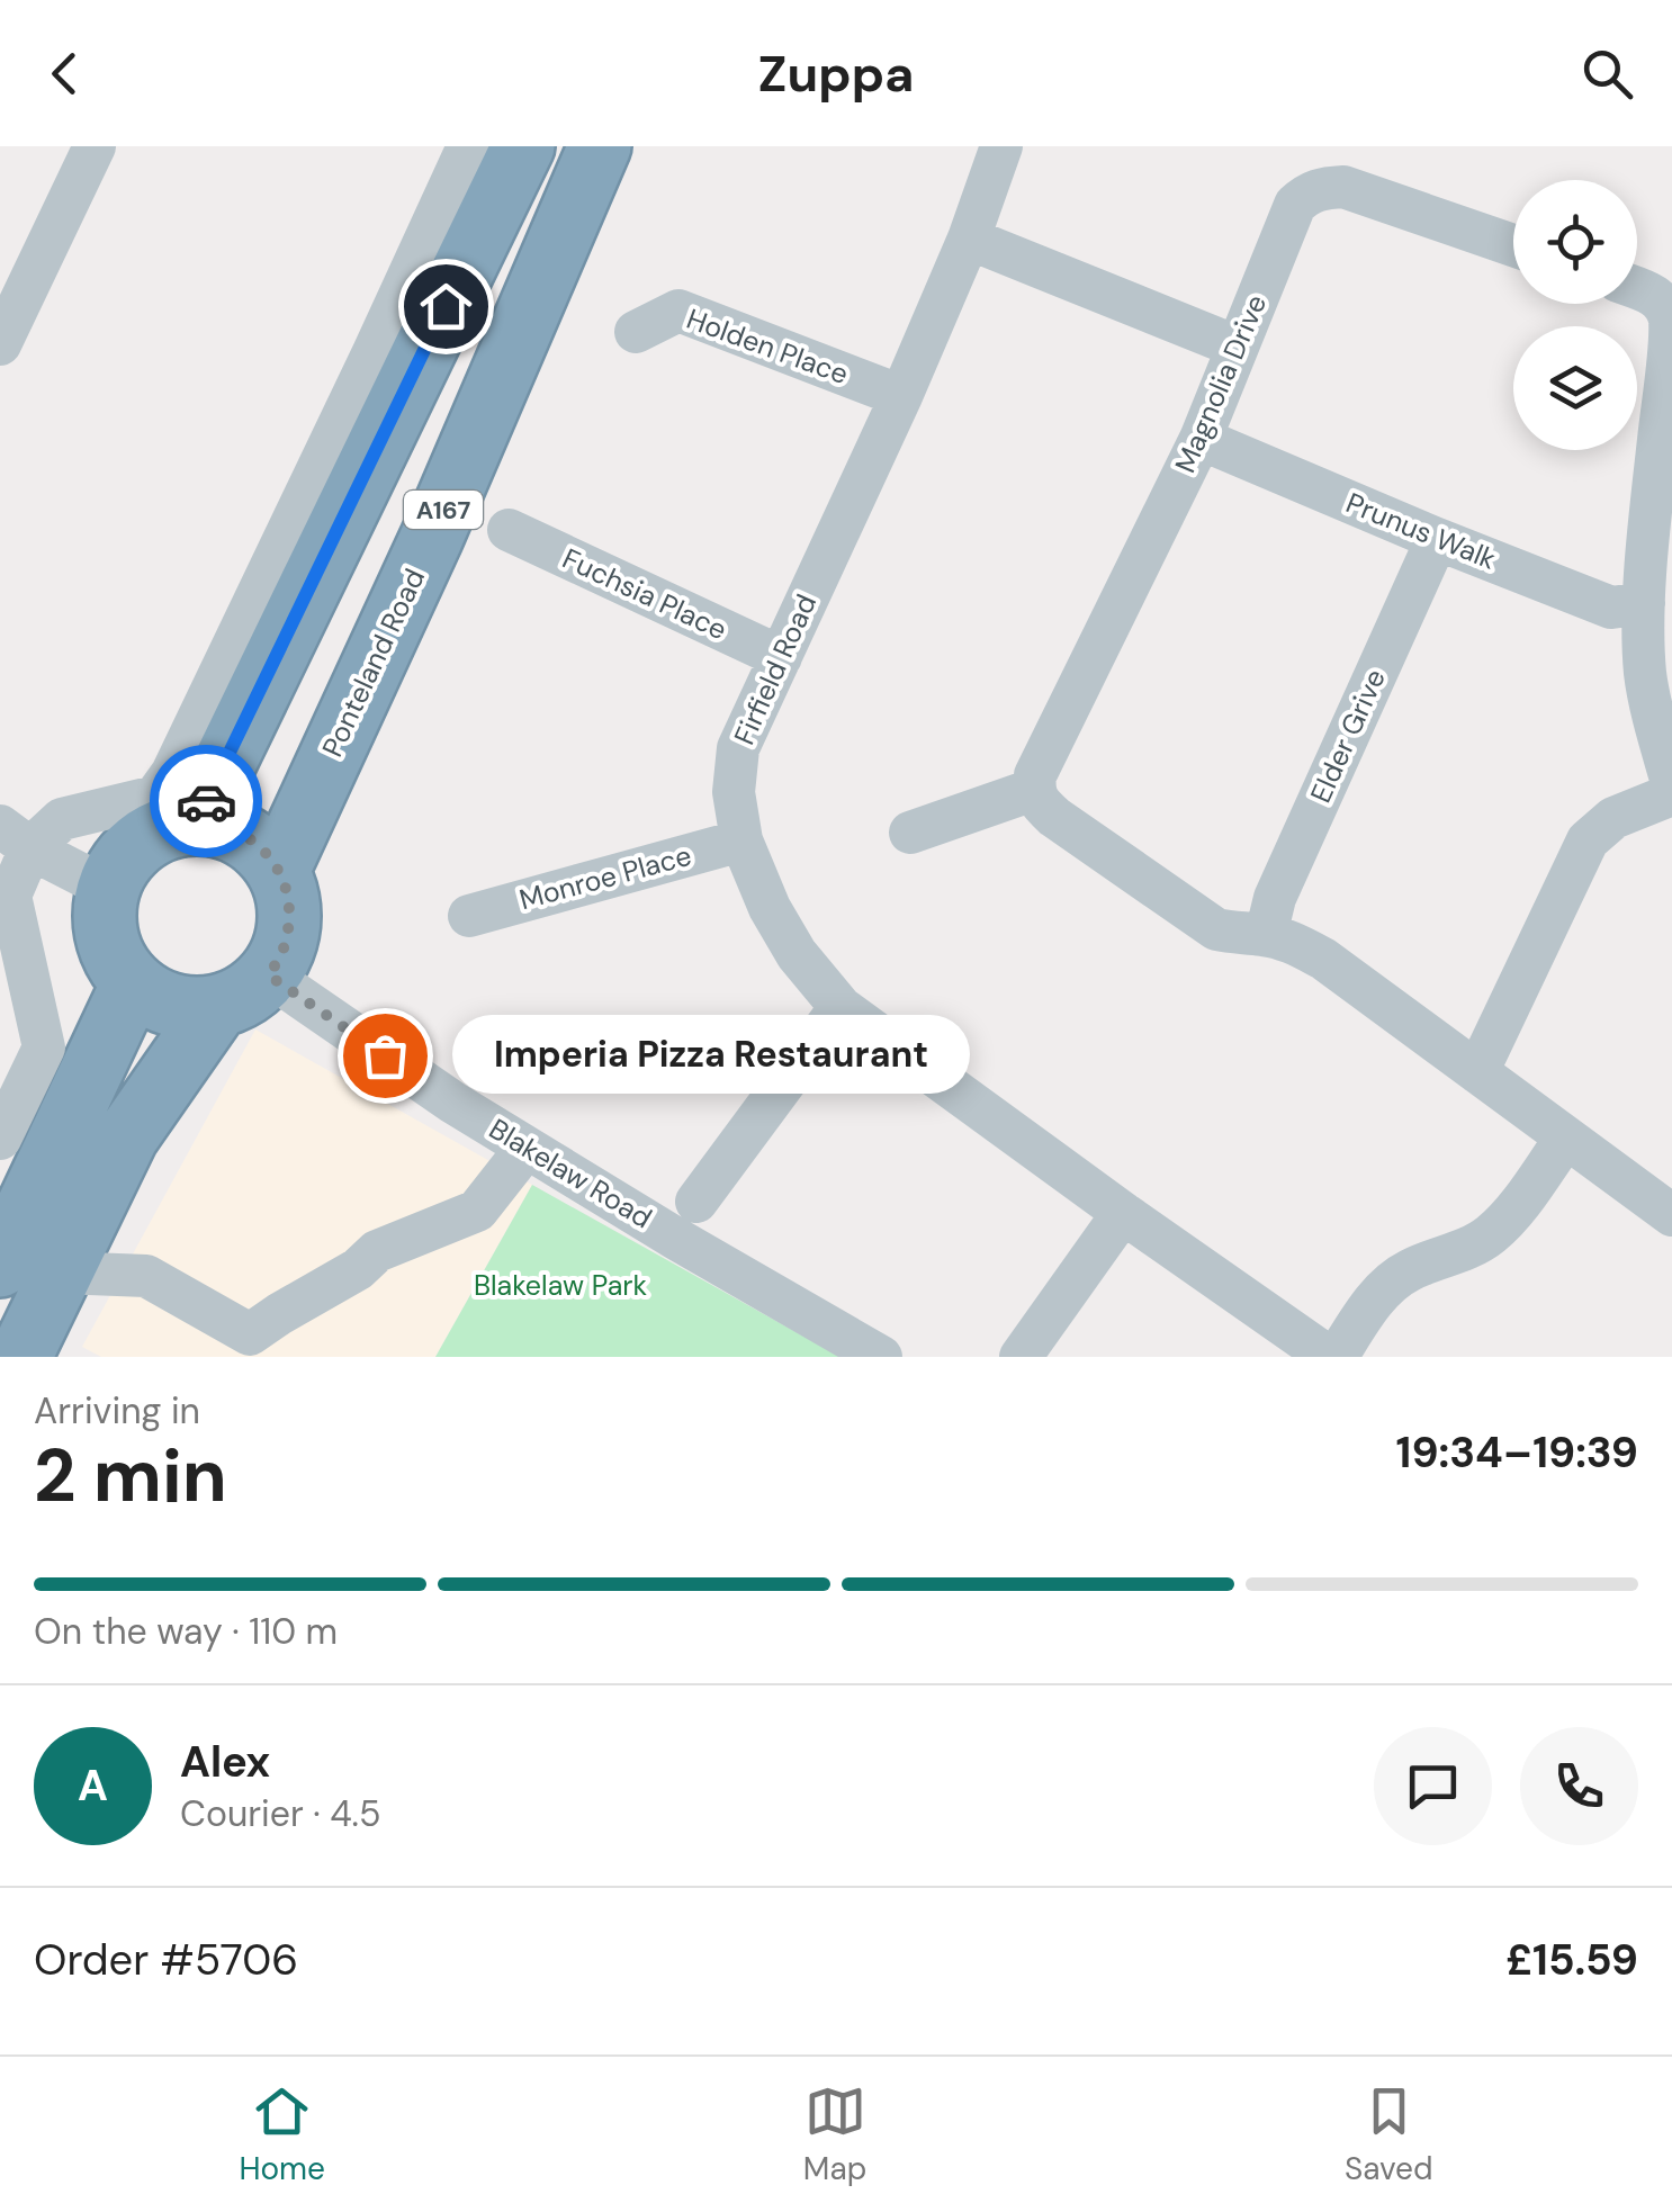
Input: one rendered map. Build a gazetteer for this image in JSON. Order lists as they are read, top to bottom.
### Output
{
  "streets": {
    "highway": ["A167", "Ponteland Road"],
    "street": [
      "Holden Place",
      "Magnolia Drive",
      "Prunus Walk",
      "Fuchsia Place",
      "Firfield Road",
      "Elder Grive",
      "Monroe Place",
      "Blakelaw Road"
    ]
  },
  "crossings": [
    ["Holden Place", "Firfield Road"],
    ["Magnolia Drive", "Prunus Walk"],
    ["Prunus Walk", "Elder Grive"],
    ["Fuchsia Place", "Firfield Road"],
    ["Ponteland Road", "Blakelaw Road"],
    ["Firfield Road", "Monroe Place"]
  ],
  "parks": ["Blakelaw Park"],
  "places": ["Imperia Pizza Restaurant"],
  "page": {
    "header": "Zuppa",
    "bubble": "Imperia Pizza Restaurant",
    "heading": ["2 min", "Arriving in", "19:34–19:39"],
    "panel": [
      "Alex",
      "Courier · 4.5",
      "Order #5706",
      "£15.59"
    ],
    "bar": "On the way · 110 m",
    "round": "A",
    "tabs": ["Home", "Map", "Saved"]
  }
}
